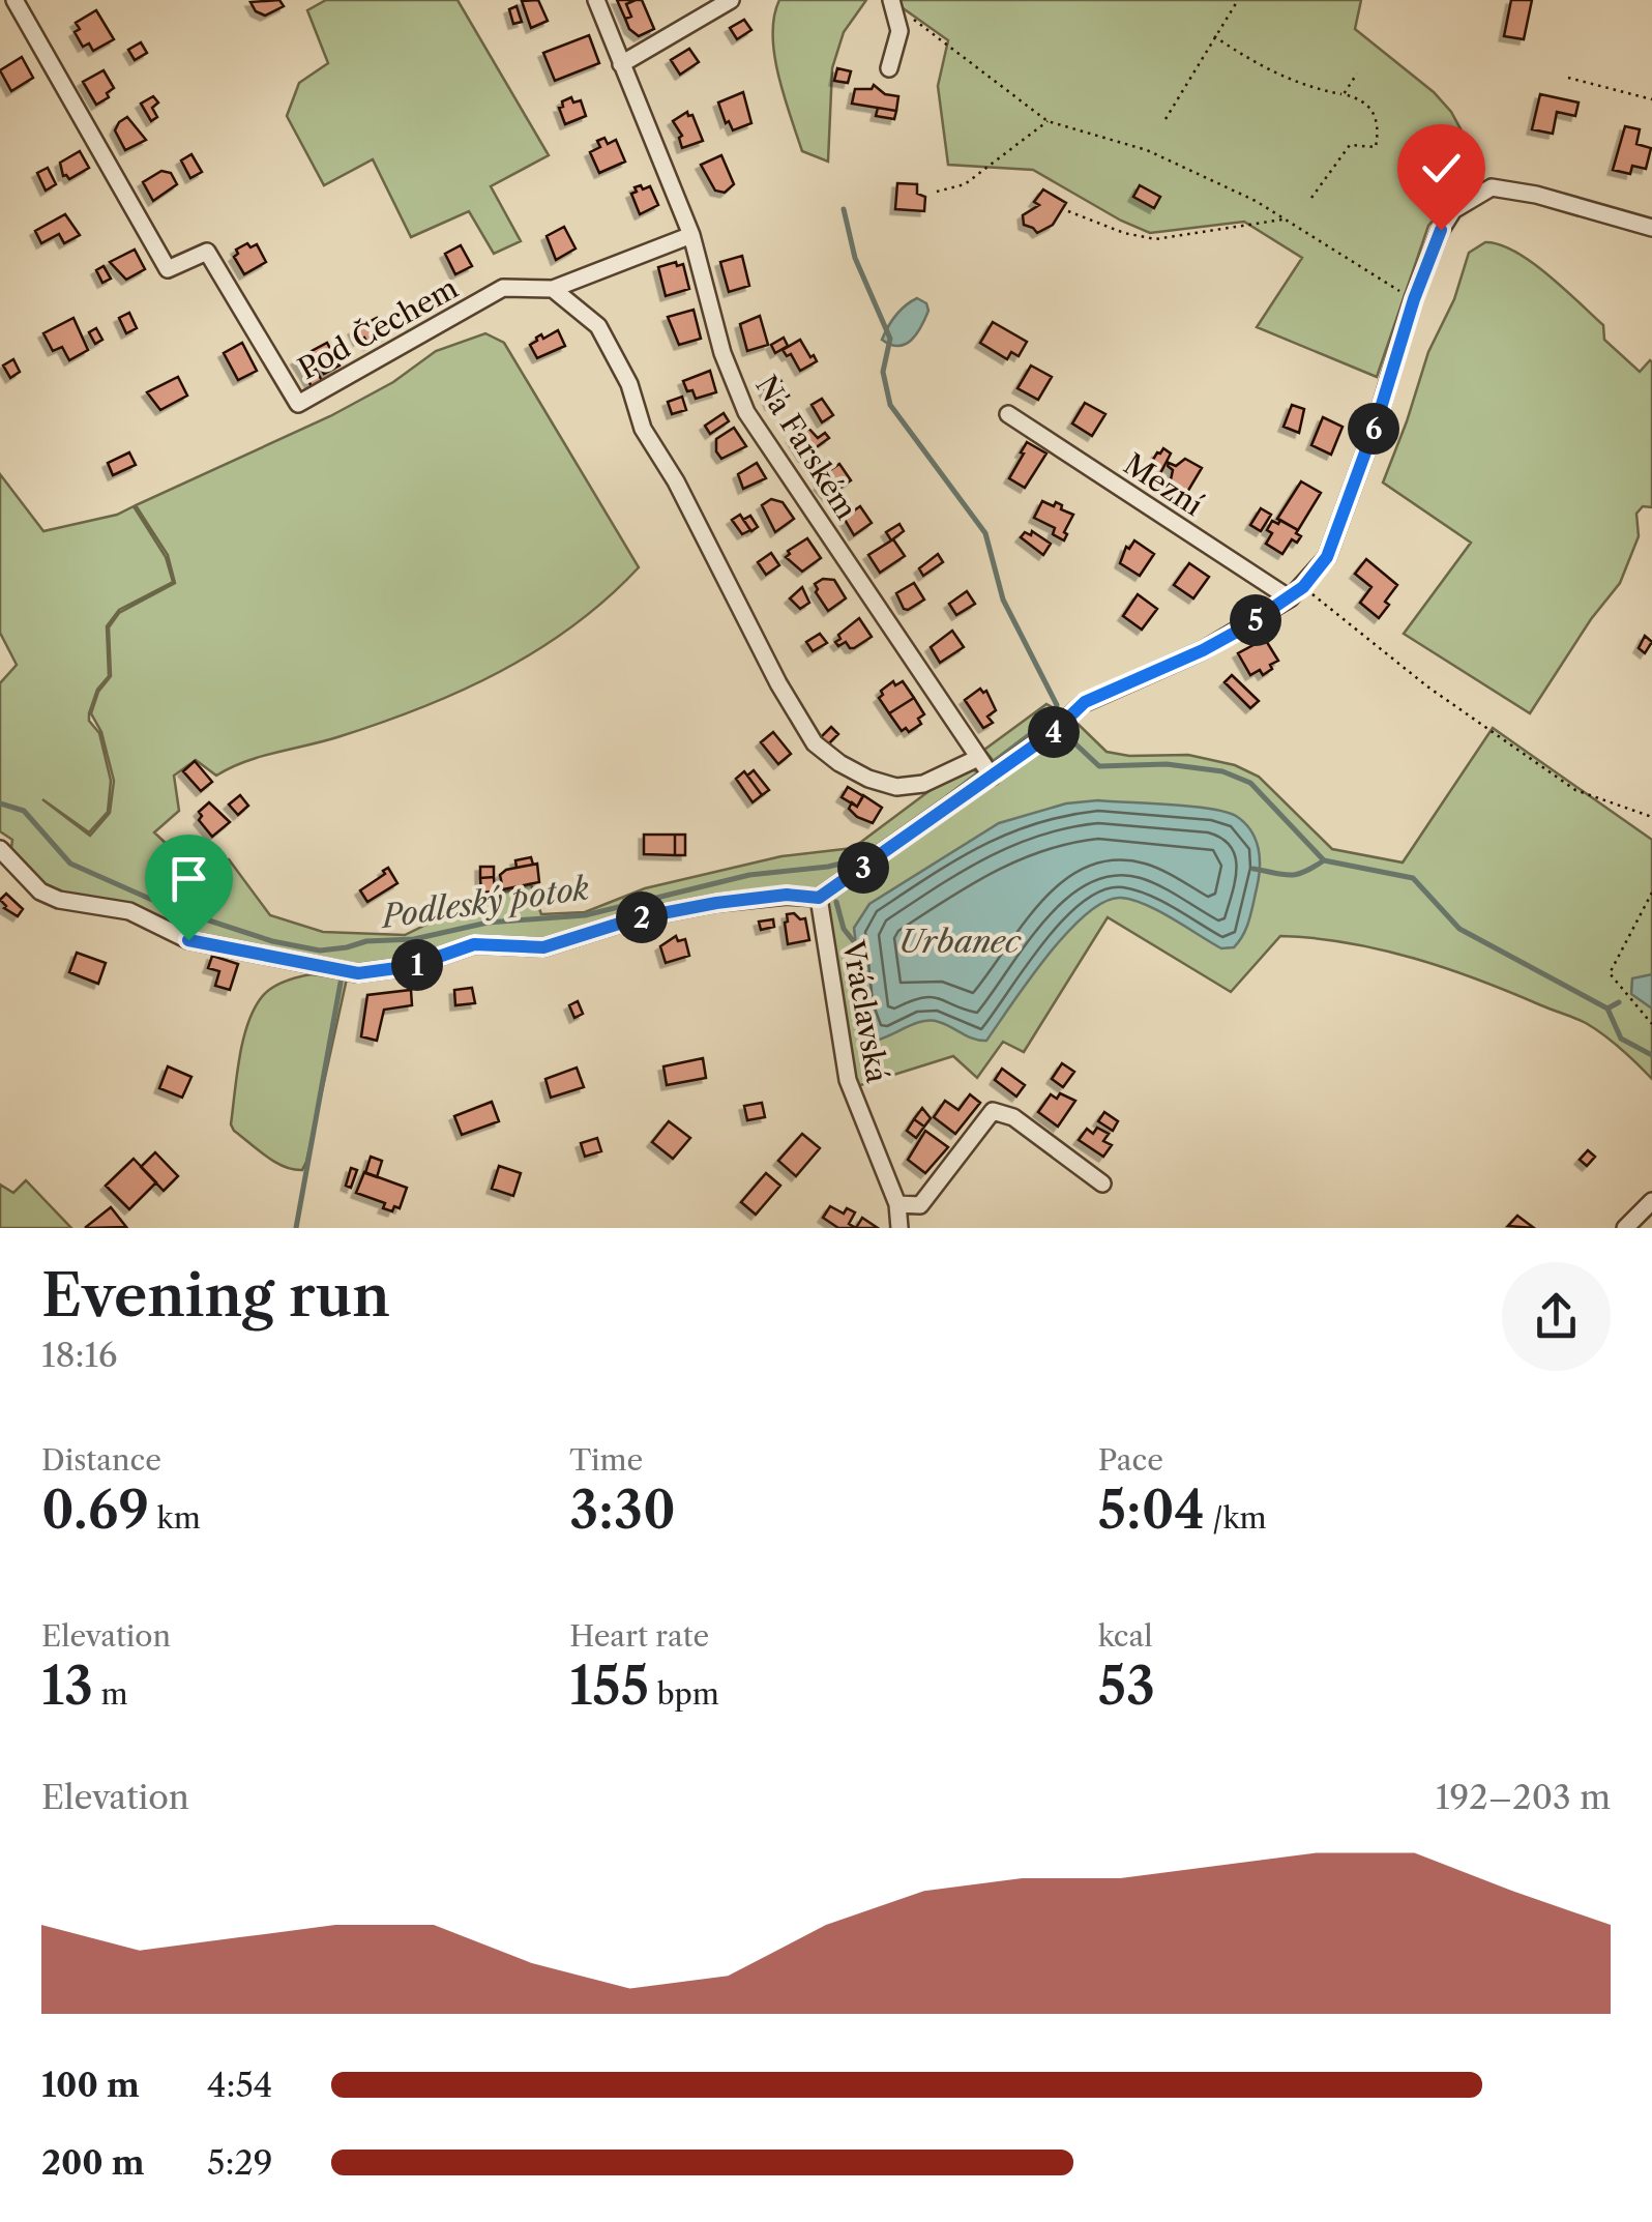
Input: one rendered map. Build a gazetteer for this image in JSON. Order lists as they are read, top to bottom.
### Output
{
  "streets": {
    "street": [
      "Pod Čechem",
      "Na Farském",
      "Mezní",
      "Vráclavská"
    ]
  },
  "crossings": [
    ["Pod Čechem", "Na Farském"]
  ],
  "water": ["Podleský potok", "Urbanec"],
  "page": {
    "pins": [
      "6",
      "5",
      "4",
      "3",
      "2",
      "1"
    ],
    "heading": ["Evening run", "18:16"],
    "stats": [
      ["Distance", "0.69 km"],
      ["Time", "3:30"],
      ["Pace", "5:04 /km"],
      ["Elevation", "13 m"],
      ["Heart rate", "155 bpm"],
      ["kcal", "53"]
    ],
    "chart": ["Elevation", "192–203 m"],
    "list": [
      {
        "name": "100 m",
        "note": "4:54"
      },
      {
        "name": "200 m",
        "note": "5:29"
      }
    ]
  }
}
